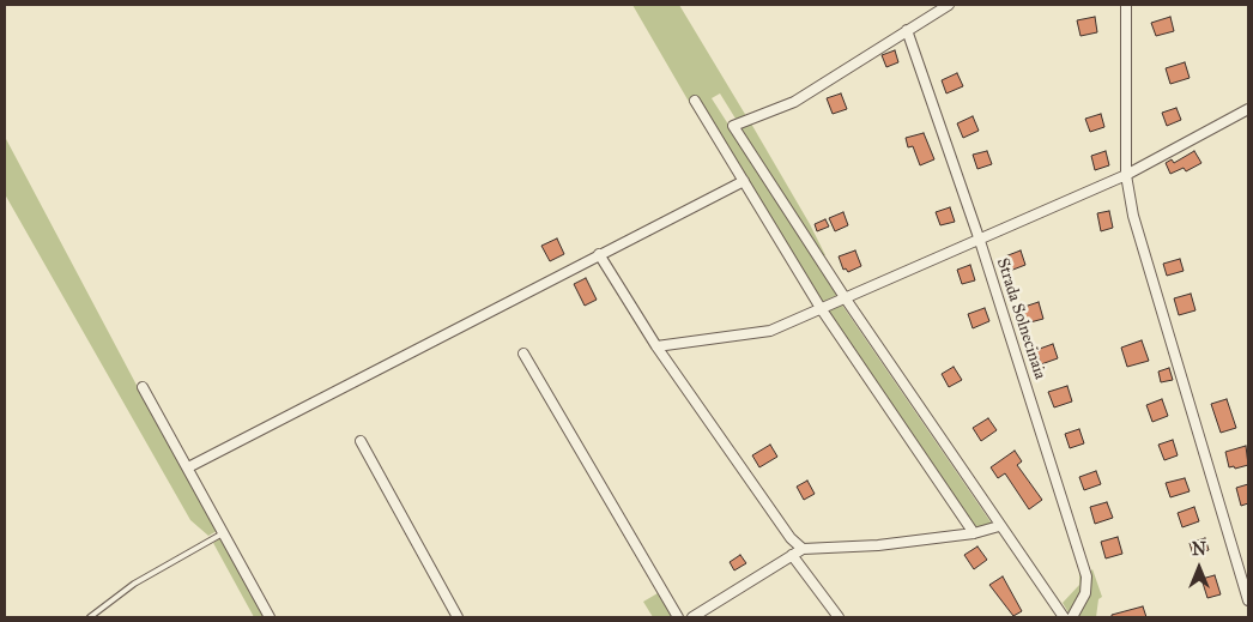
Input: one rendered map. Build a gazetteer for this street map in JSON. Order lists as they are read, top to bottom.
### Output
{
  "streets": {
    "street": ["Strada Solnecinaia"]
  },
  "north": "top"
}
